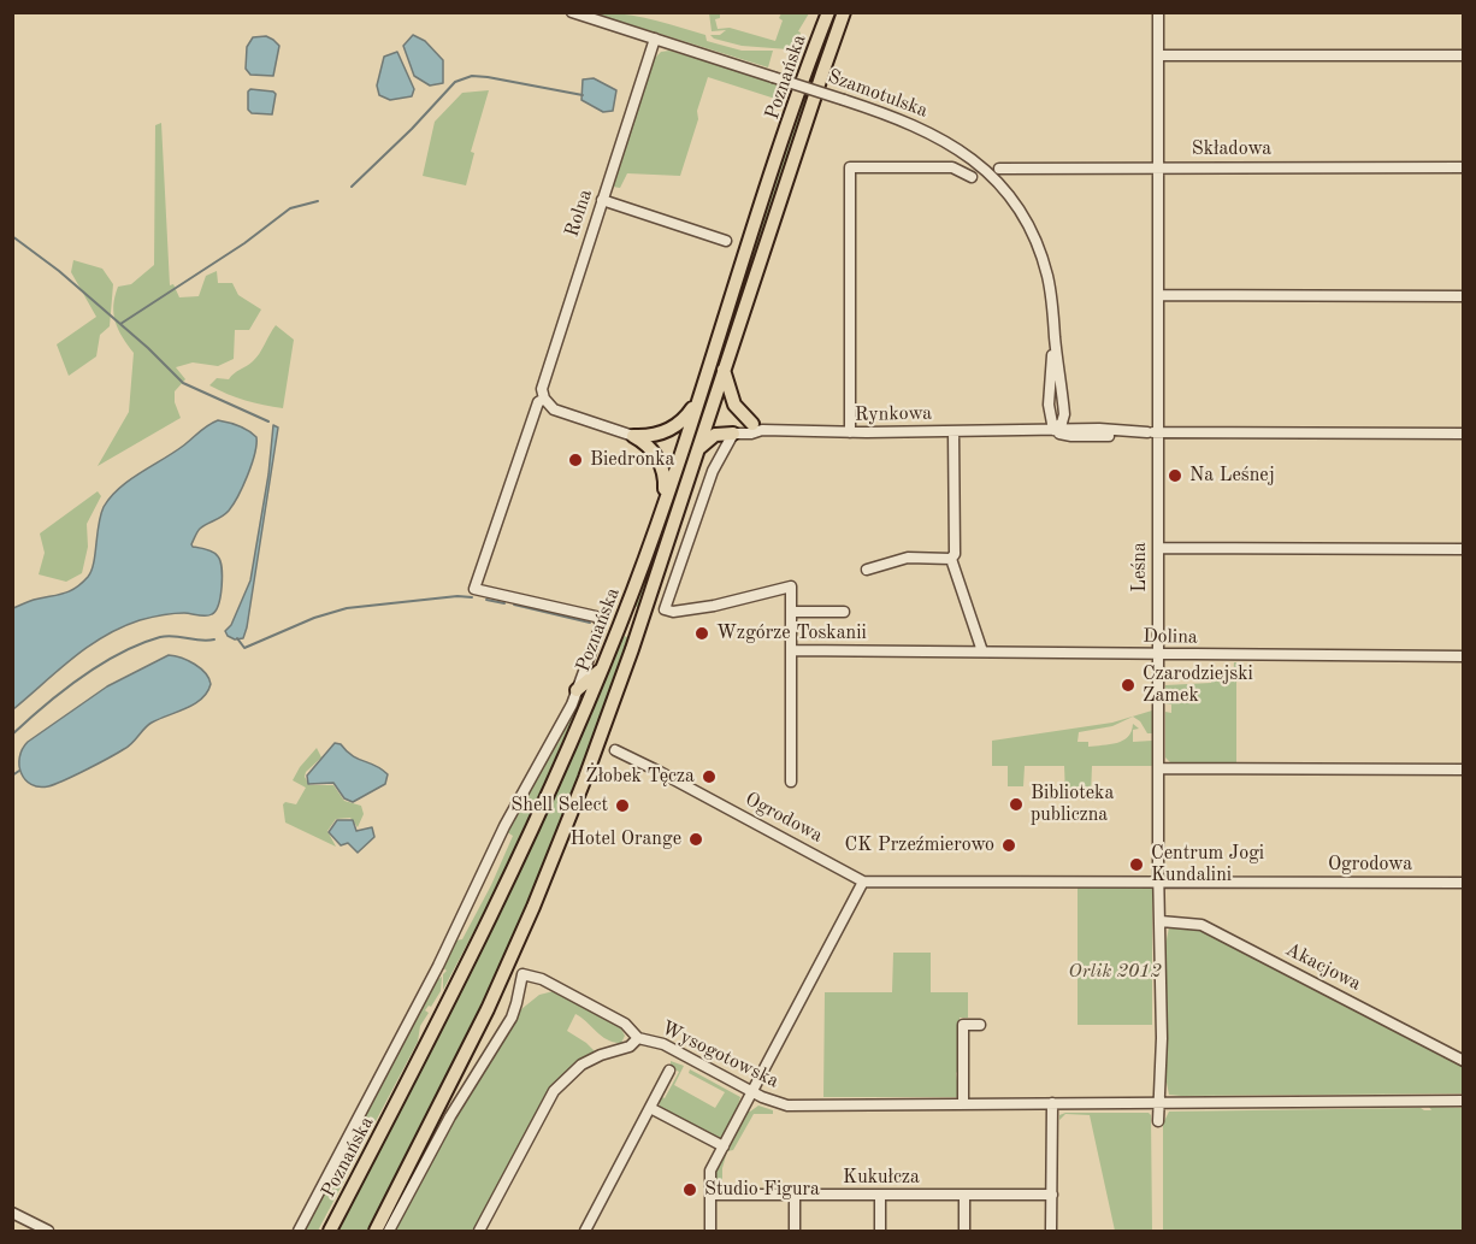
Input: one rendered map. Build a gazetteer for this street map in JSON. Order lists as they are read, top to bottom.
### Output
{
  "streets": {
    "main road": ["Poznańska"],
    "street": [
      "Szamotulska",
      "Składowa",
      "Rolna",
      "Rynkowa",
      "Leśna",
      "Dolina",
      "Ogrodowa",
      "Akacjowa",
      "Wysogotowska",
      "Kukułcza"
    ]
  },
  "crossings": [
    ["Poznańska", "Rolna"],
    ["Szamotulska", "Rolna"],
    ["Szamotulska", "Rynkowa"],
    ["Składowa", "Leśna"],
    ["Rynkowa", "Leśna"],
    ["Leśna", "Dolina"],
    ["Leśna", "Ogrodowa"],
    ["Leśna", "Akacjowa"],
    ["Leśna", "Wysogotowska"]
  ],
  "parks": ["Orlik 2012"],
  "places": [
    "Biedronka",
    "Na Leśnej",
    "Wzgórze Toskanii",
    "Czarodziejski Zamek",
    "Żłobek Tęcza",
    "Biblioteka publiczna",
    "Shell Select",
    "Hotel Orange",
    "CK Przeźmierowo",
    "Centrum Jogi Kundalini",
    "Studio Figura"
  ]
}
